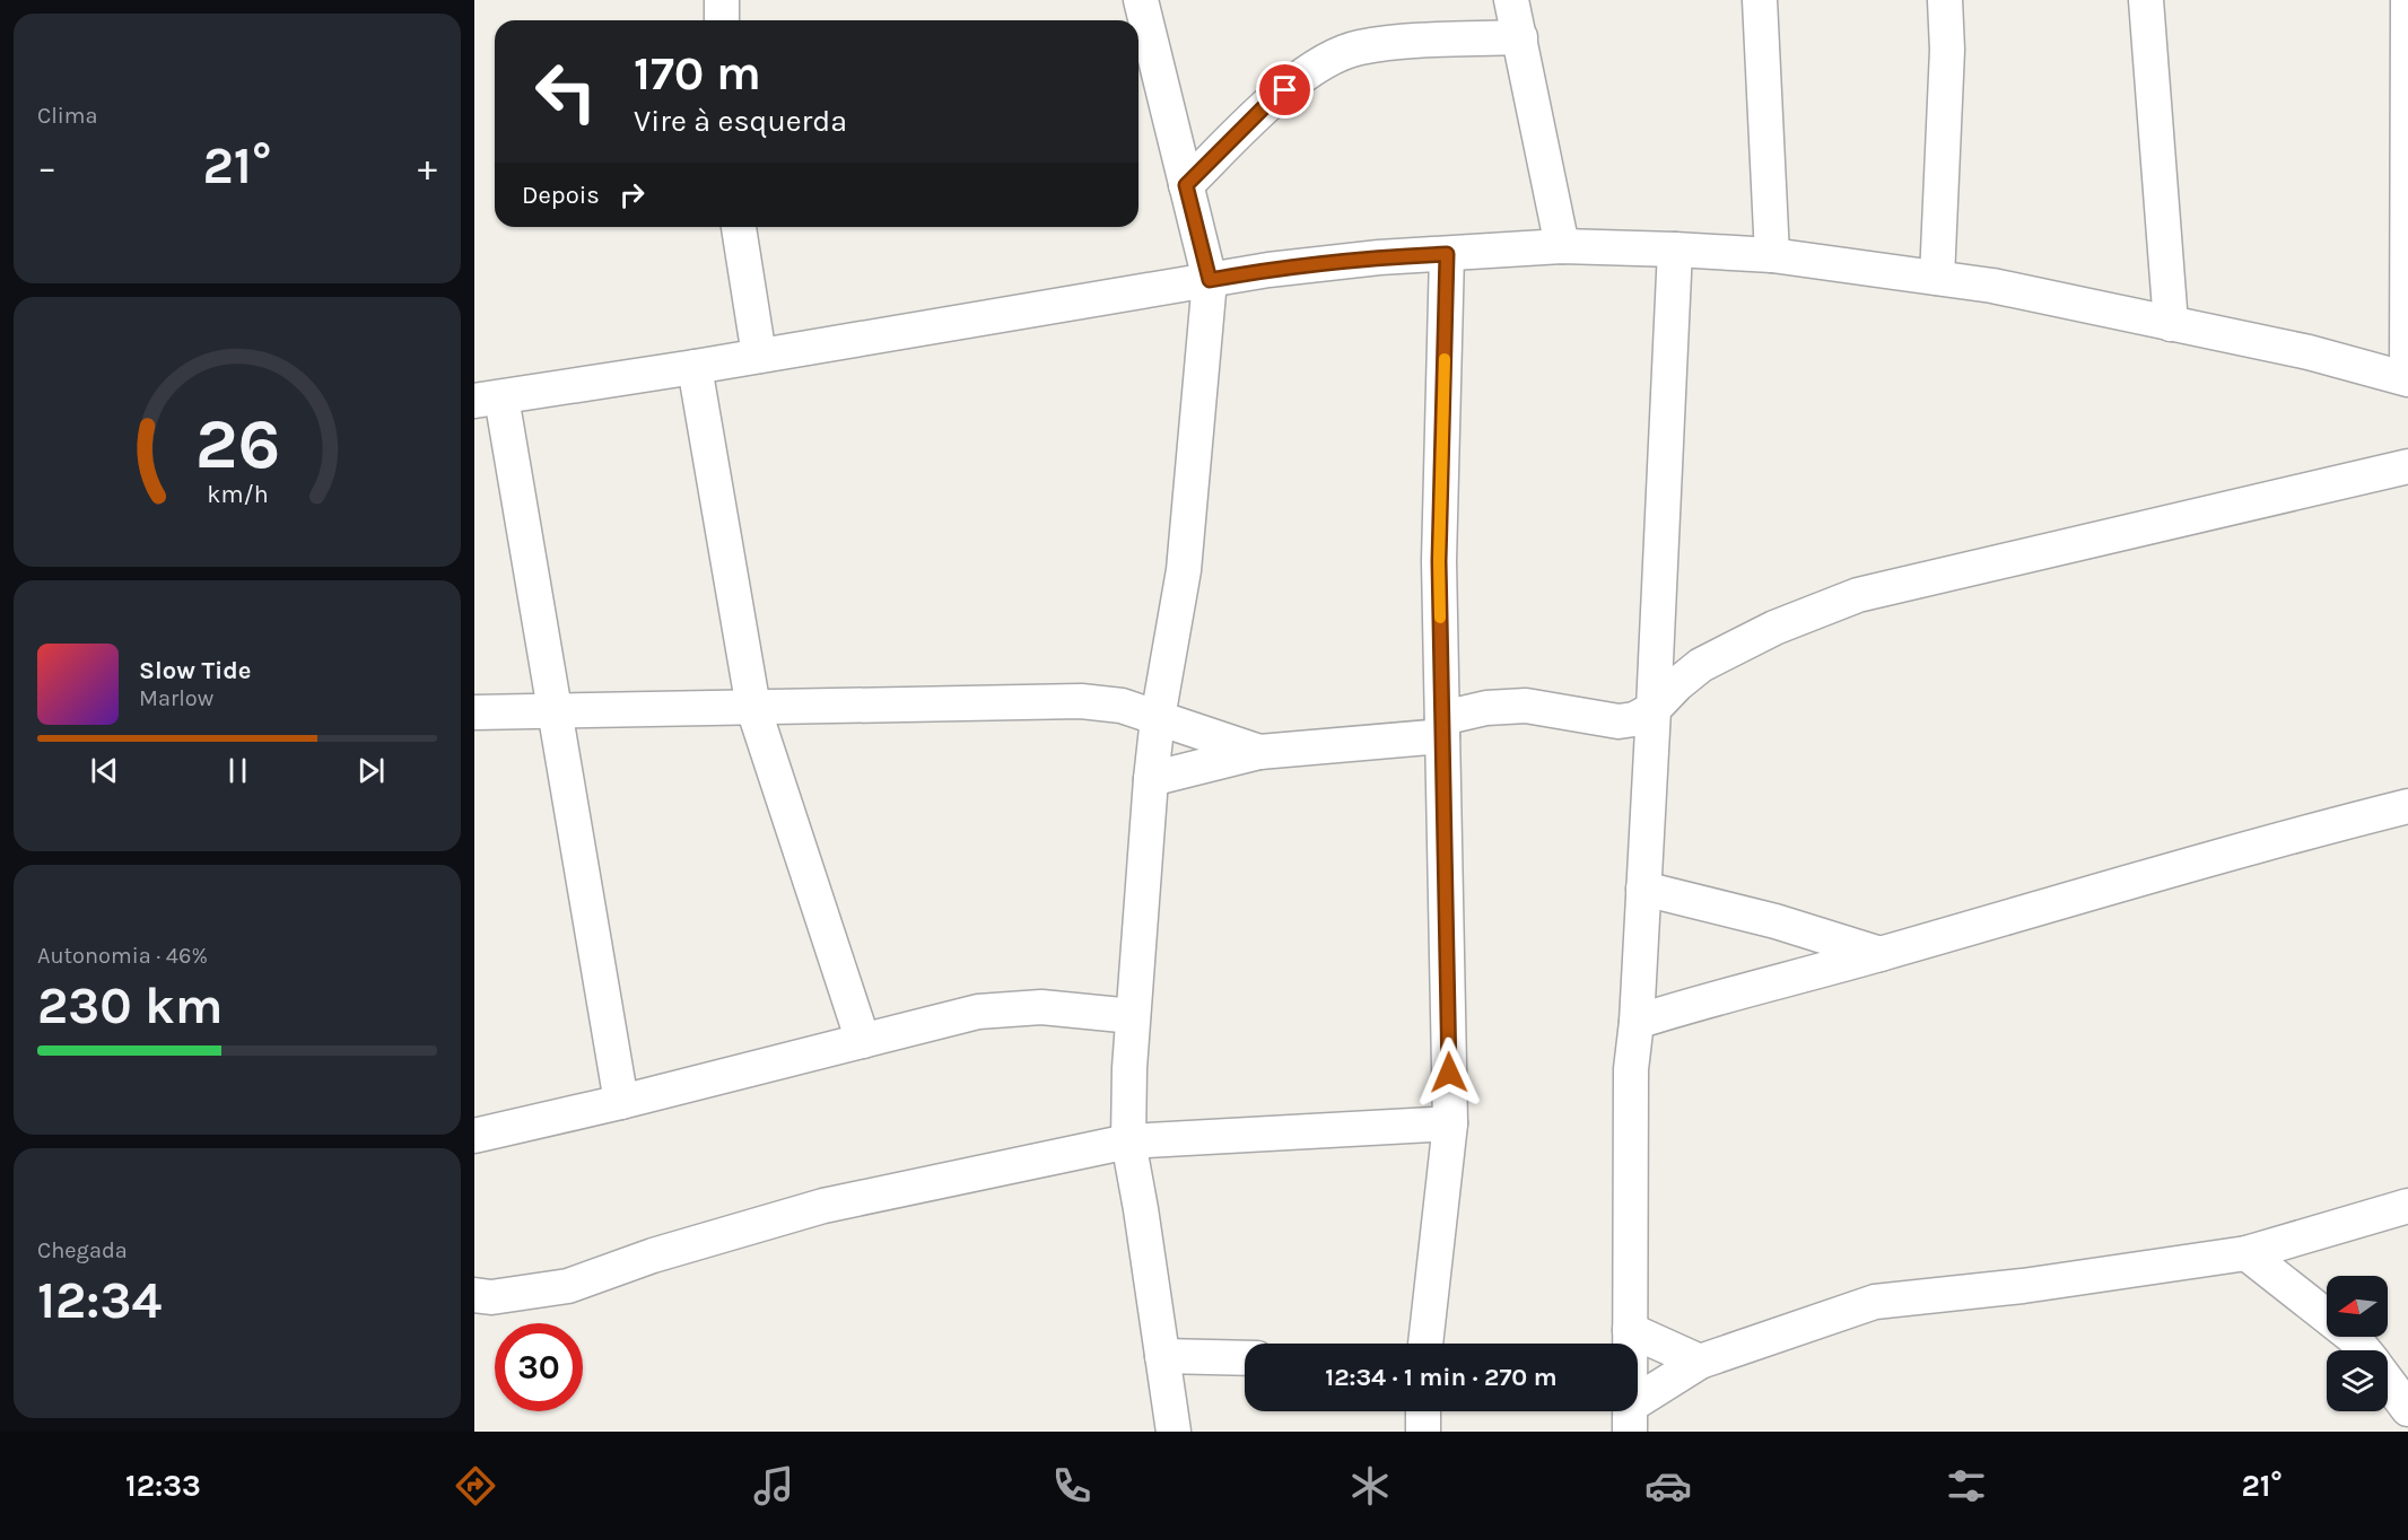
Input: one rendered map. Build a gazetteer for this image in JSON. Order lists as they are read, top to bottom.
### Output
{
  "north": "left",
  "page": {
    "tile": [
      "Clima",
      ["Autonomia · 46%", "230 km"],
      ["Chegada", "12:34"]
    ],
    "turn": ["170 m", "Vire à esquerda"],
    "heat": ["−", "21°", "+"],
    "then": "Depois",
    "song": ["Slow Tide", "Marlow"],
    "limit": "30",
    "trip": "12:34 · 1 min · 270 m",
    "tabs": ["12:33", "21°"],
    "gauge": ["26", "km/h"]
  }
}
